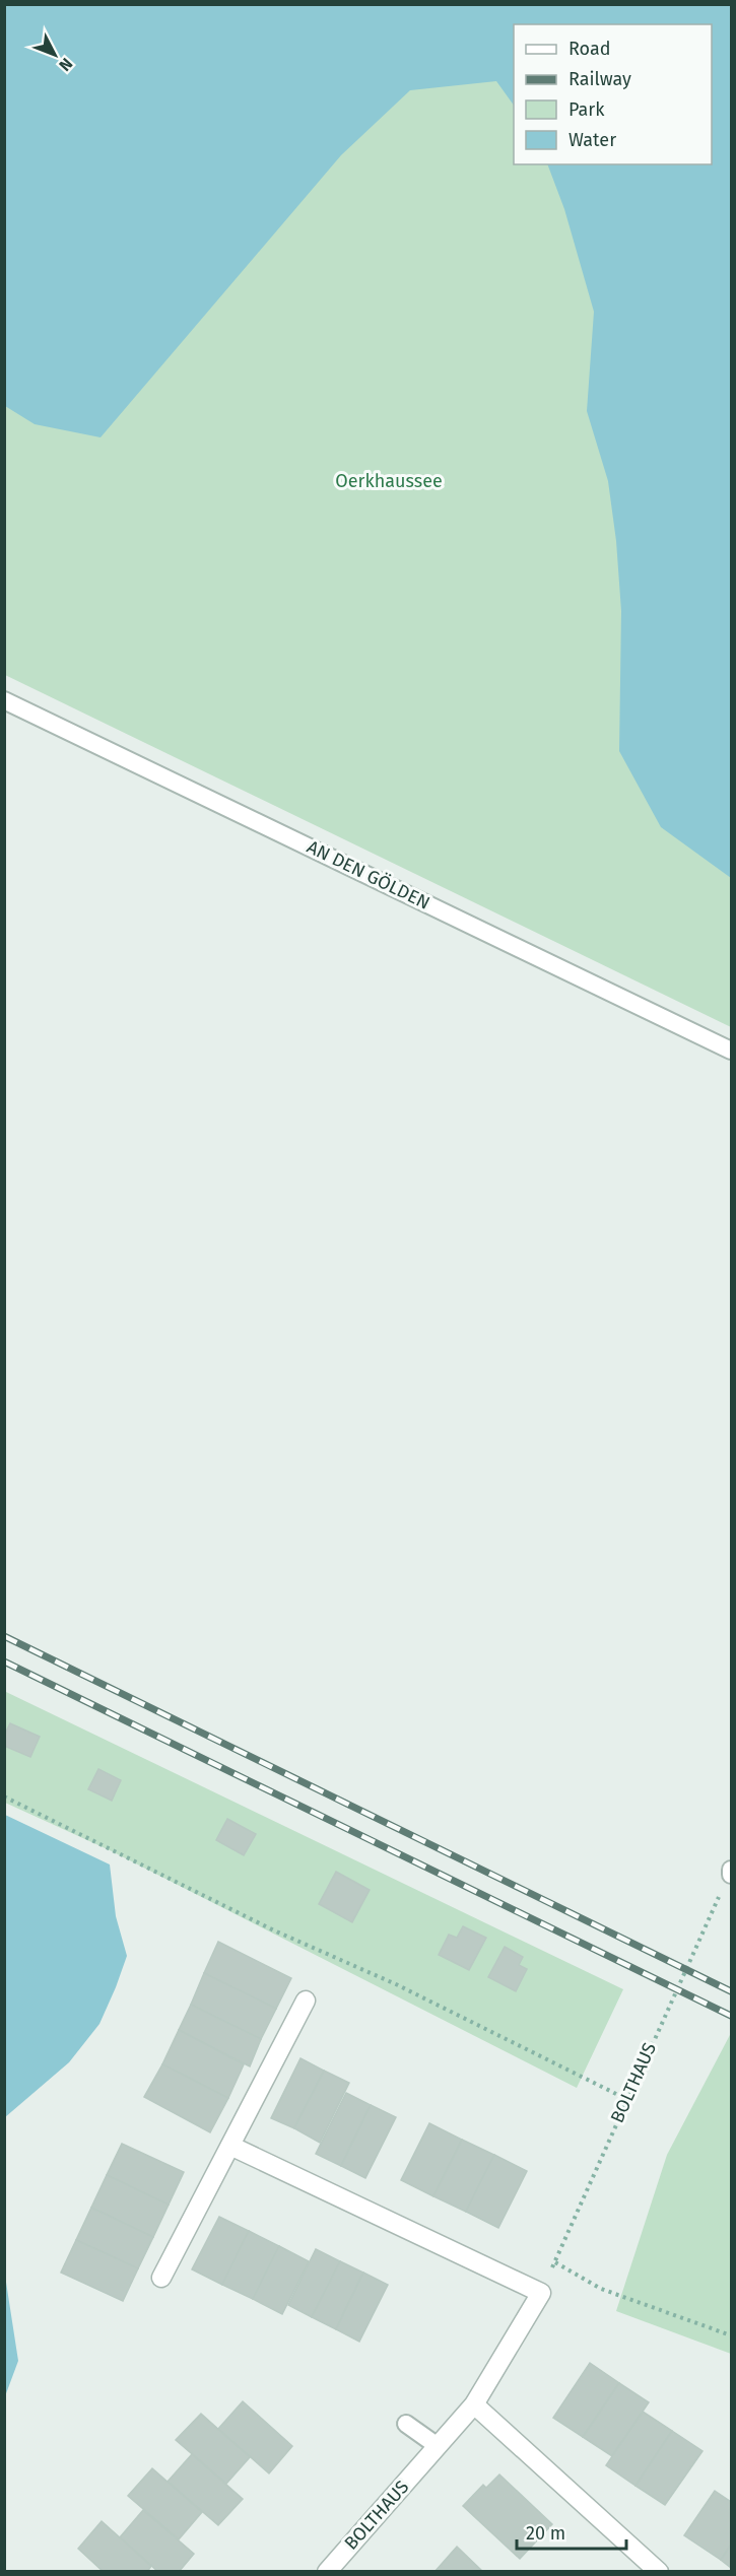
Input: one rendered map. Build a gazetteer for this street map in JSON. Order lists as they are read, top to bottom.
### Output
{
  "streets": {
    "street": ["BOLTHAUS"],
    "lane": ["AN DEN GÖLDEN"]
  },
  "parks": ["Oerkhaussee"],
  "legend": [
    "Road",
    "Railway",
    "Park",
    "Water"
  ],
  "scale_bar": "20 m",
  "north": "bottom right"
}
